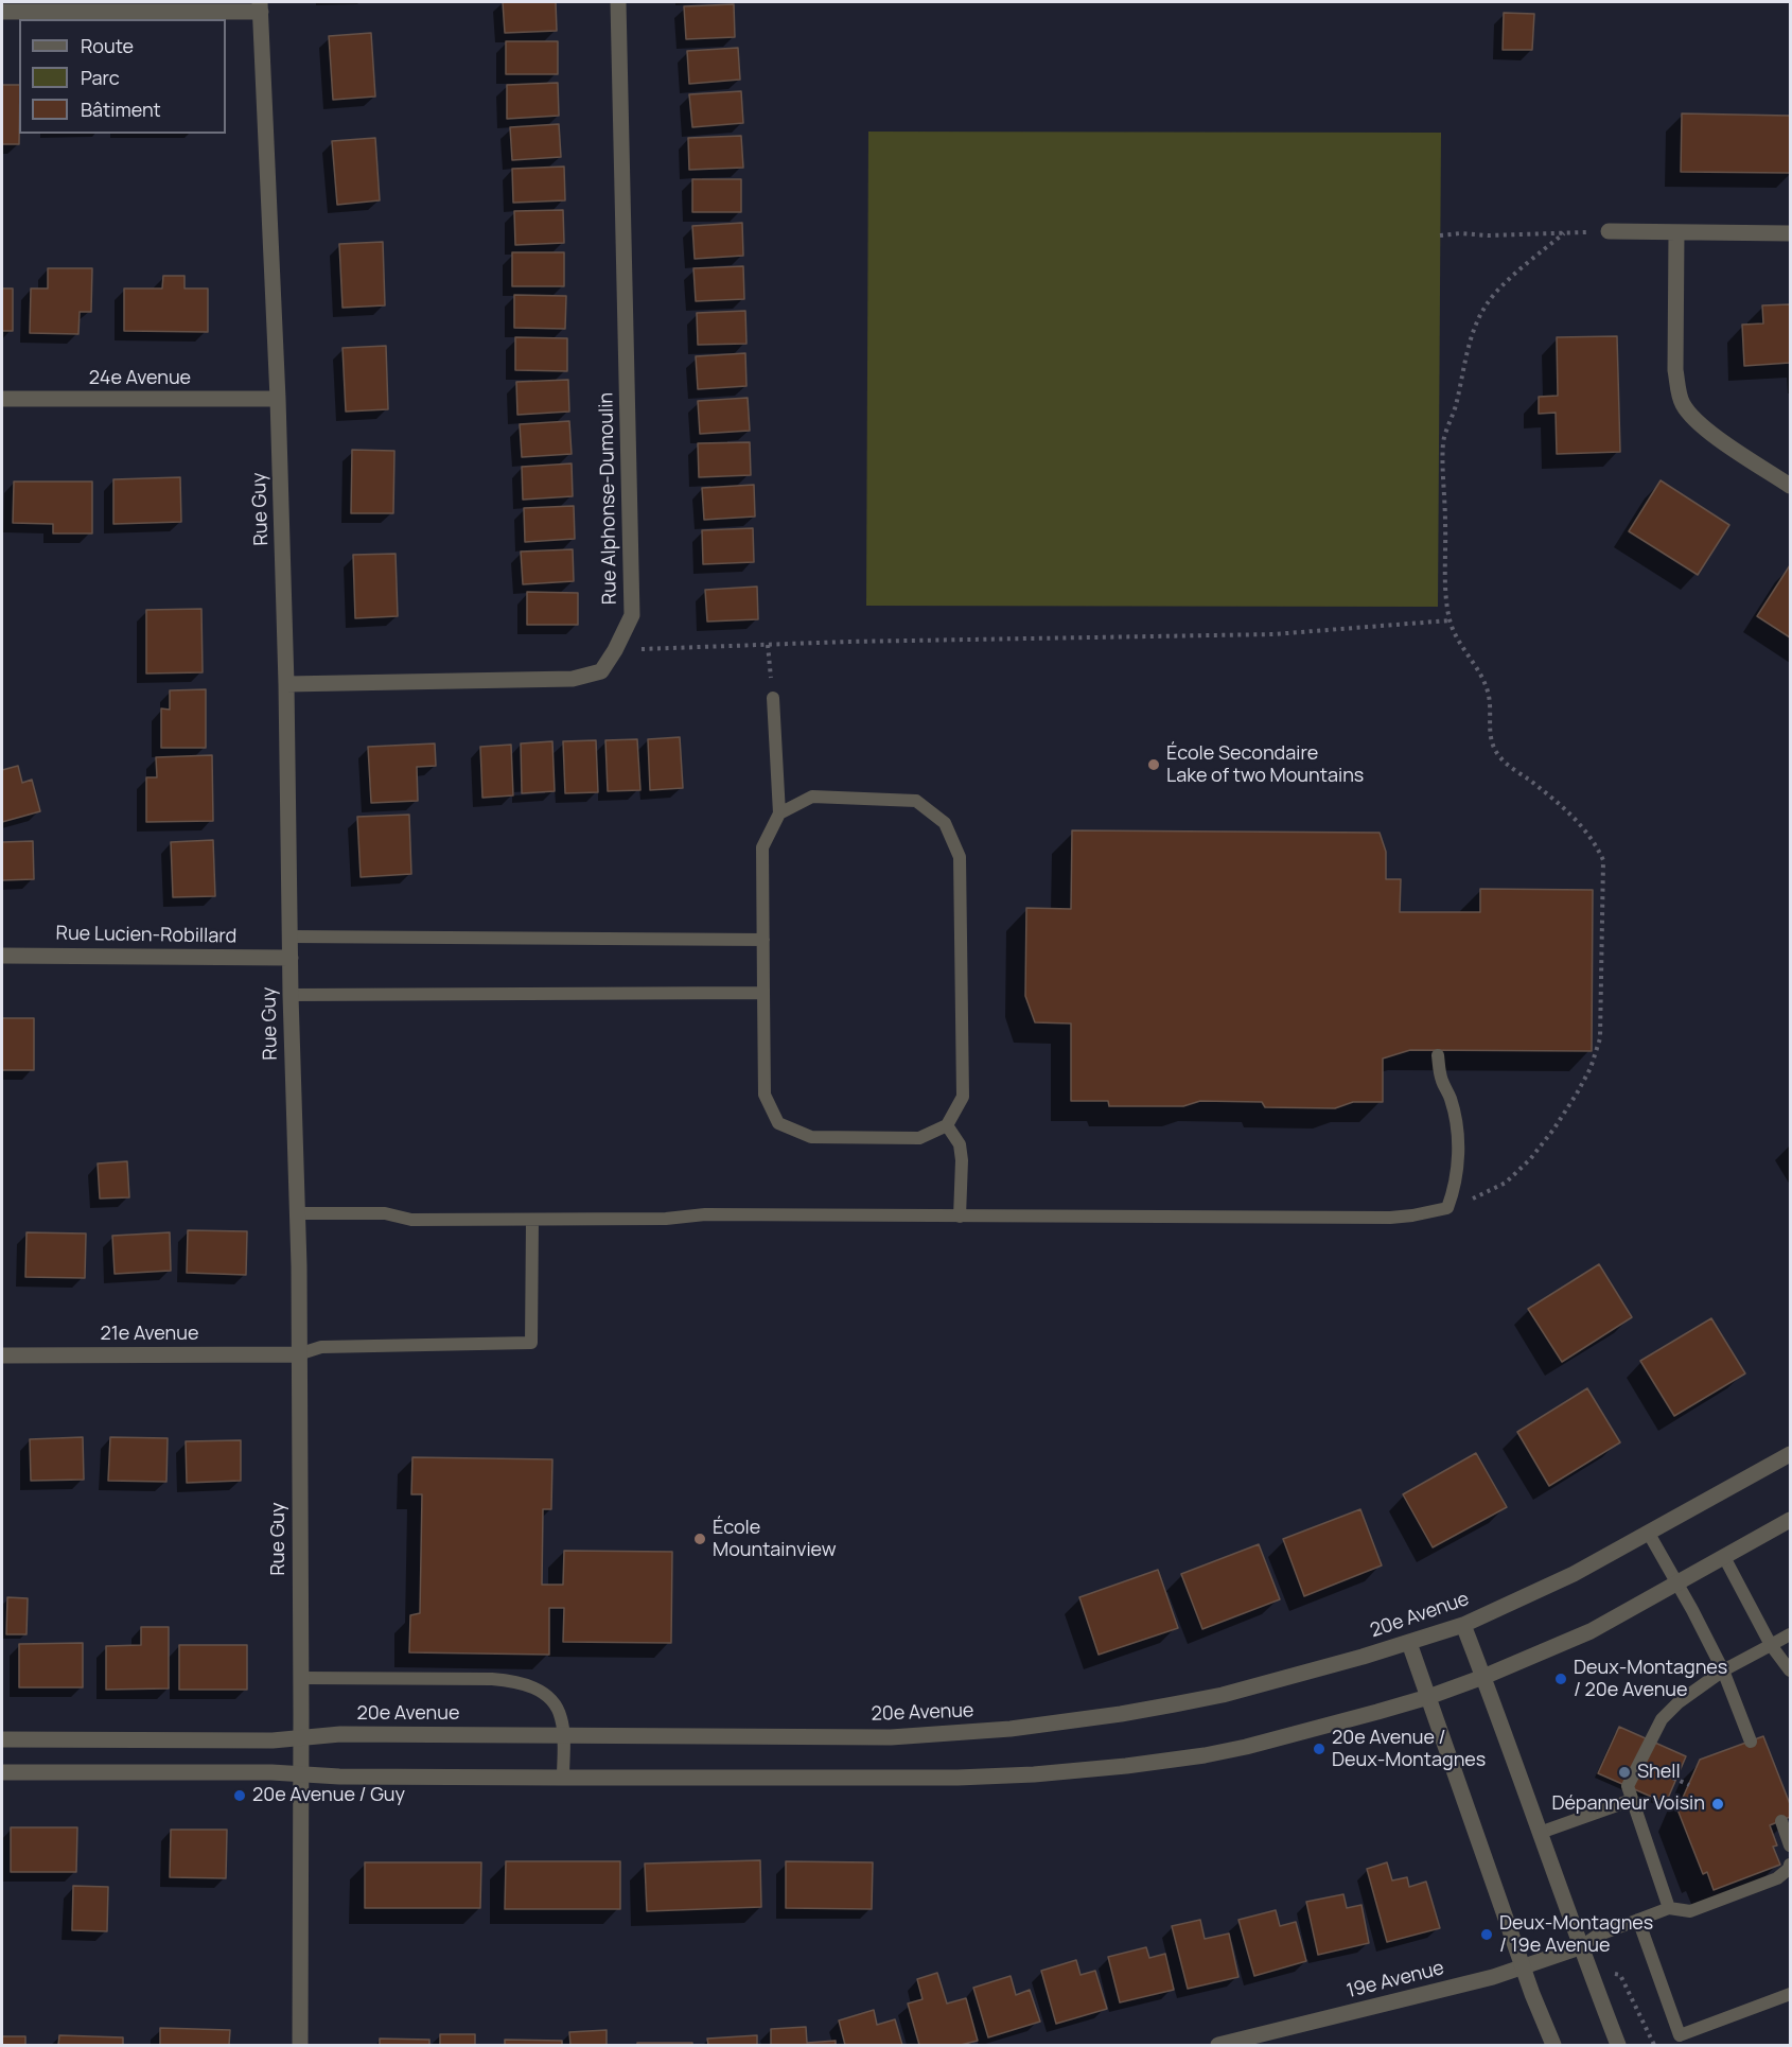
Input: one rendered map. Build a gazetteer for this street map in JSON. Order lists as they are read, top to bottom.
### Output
{
  "streets": {
    "street": [
      "24e Avenue",
      "Rue Alphonse-Dumoulin",
      "Rue Guy",
      "Rue Lucien-Robillard",
      "21e Avenue",
      "20e Avenue",
      "19e Avenue"
    ]
  },
  "crossings": [
    ["24e Avenue", "Rue Guy"],
    ["Rue Alphonse-Dumoulin", "Rue Guy"],
    ["Rue Guy", "Rue Lucien-Robillard"],
    ["Rue Guy", "21e Avenue"],
    ["Rue Guy", "20e Avenue"]
  ],
  "places": [
    "École Secondaire Lake of two Mountains",
    "École Mountainview",
    "Deux-Montagnes / 20e Avenue",
    "20e Avenue / Deux-Montagnes",
    "Shell",
    "20e Avenue / Guy",
    "Dépanneur Voisin",
    "Deux-Montagnes / 19e Avenue"
  ],
  "legend": ["Route", "Parc", "Bâtiment"]
}
